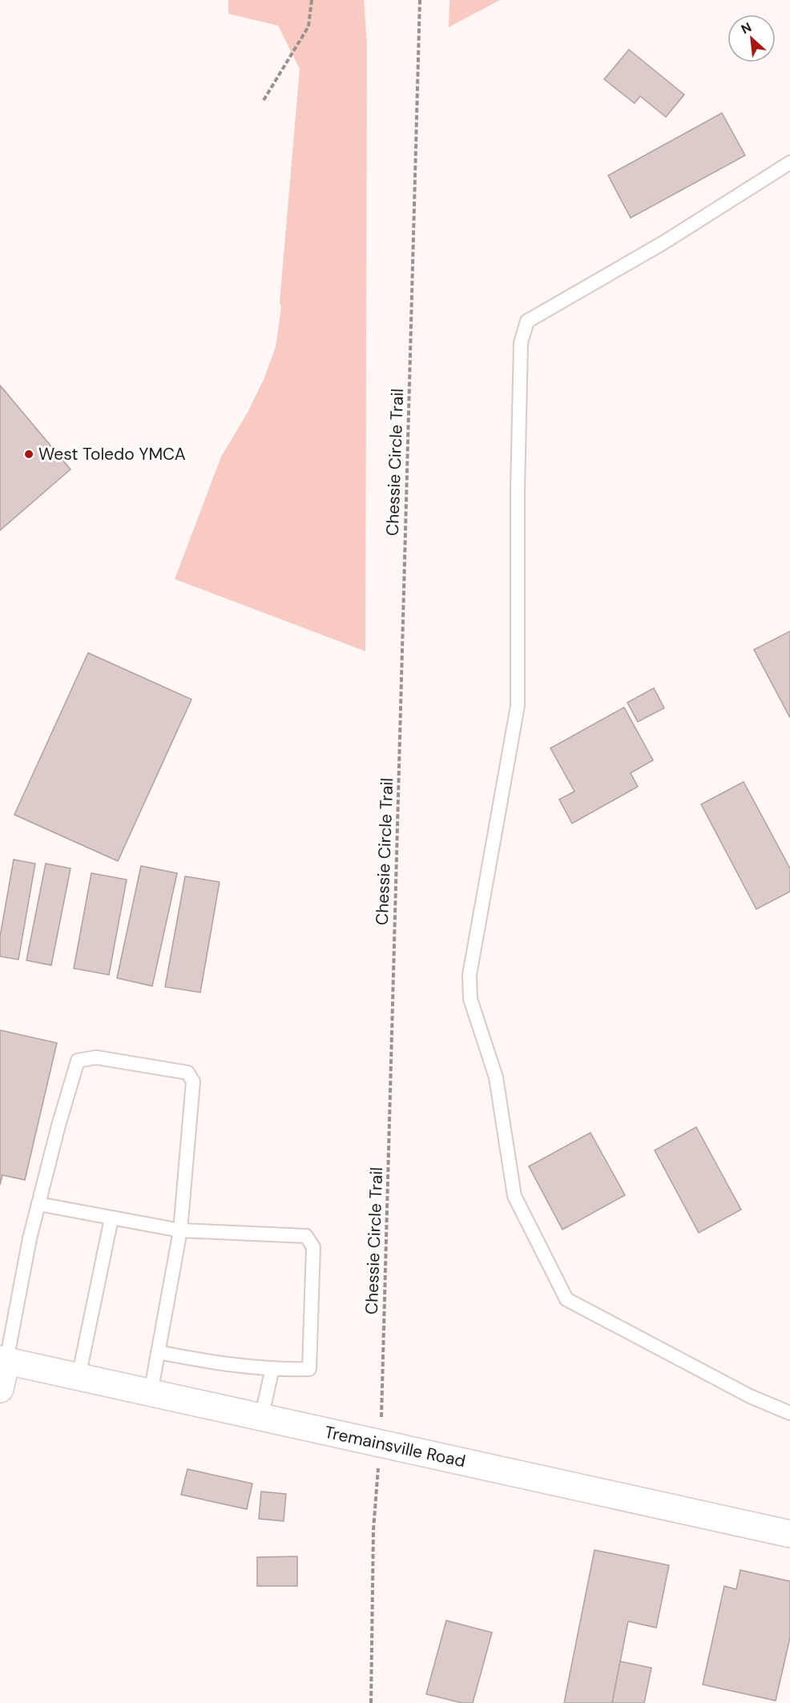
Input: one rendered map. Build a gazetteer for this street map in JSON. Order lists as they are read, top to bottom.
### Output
{
  "streets": {
    "street": ["Tremainsville Road"],
    "path": ["Chessie Circle Trail"]
  },
  "crossings": [
    ["Chessie Circle Trail", "Tremainsville Road"]
  ],
  "places": ["West Toledo YMCA"],
  "north": "top left"
}
